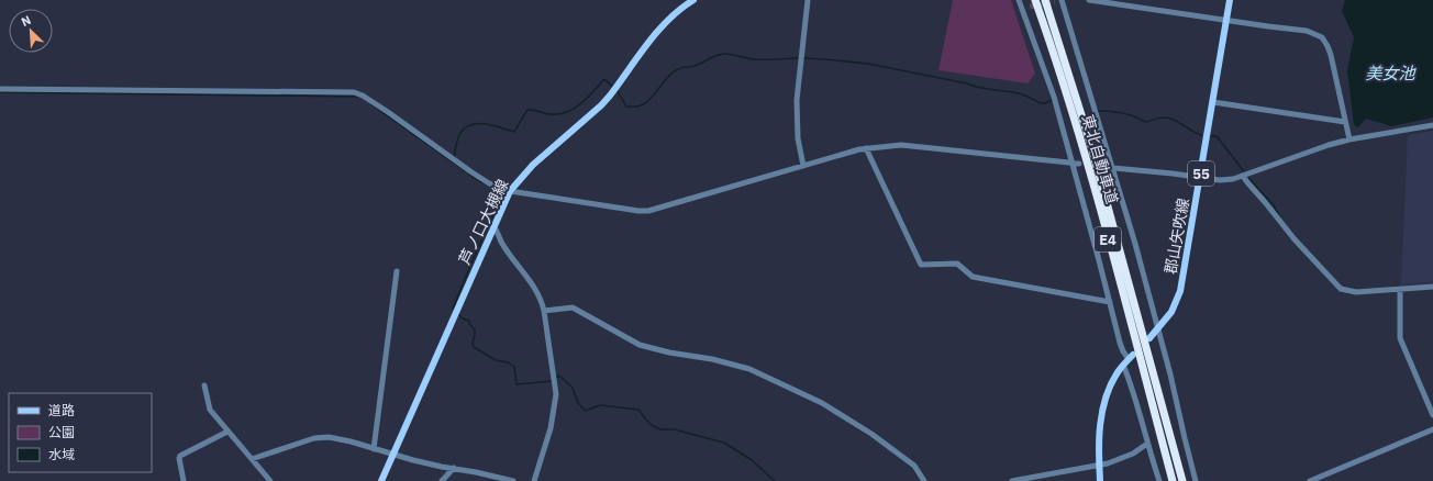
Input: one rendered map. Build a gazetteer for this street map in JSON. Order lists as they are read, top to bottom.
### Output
{
  "streets": {
    "highway": ["東北自動車道", "E4"],
    "main road": ["55", "芦ノ口大槻線", "郡山矢吹線"]
  },
  "water": ["美女池"],
  "legend": ["道路", "公園", "水域"],
  "north": "top left"
}
